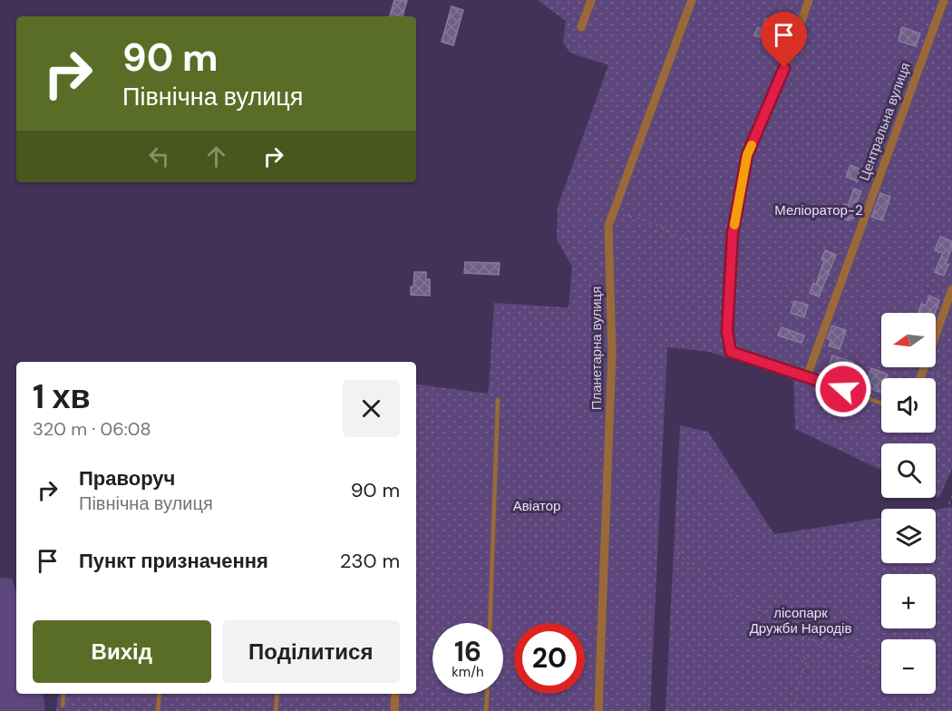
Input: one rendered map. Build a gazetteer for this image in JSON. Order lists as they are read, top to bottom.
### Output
{
  "streets": {
    "street": ["Центральна вулиця", "Планетарна вулиця"]
  },
  "parks": ["Меліоратор-2", "Авіатор", "лісопарк Дружби Народів"],
  "north": "left",
  "page": {
    "turn": ["90 m", "Північна вулиця"],
    "map_buttons": ["+", "−"],
    "heading": ["1 хв", "320 m · 06:08"],
    "list": [
      {
        "name": "Праворуч",
        "note": "Північна вулиця",
        "value": "90 m"
      },
      {
        "name": "Пункт призначення",
        "value": "230 m"
      }
    ],
    "buttons": ["Вихід", "Поділитися"],
    "speed": "16 km/h",
    "limit": "20"
  }
}
